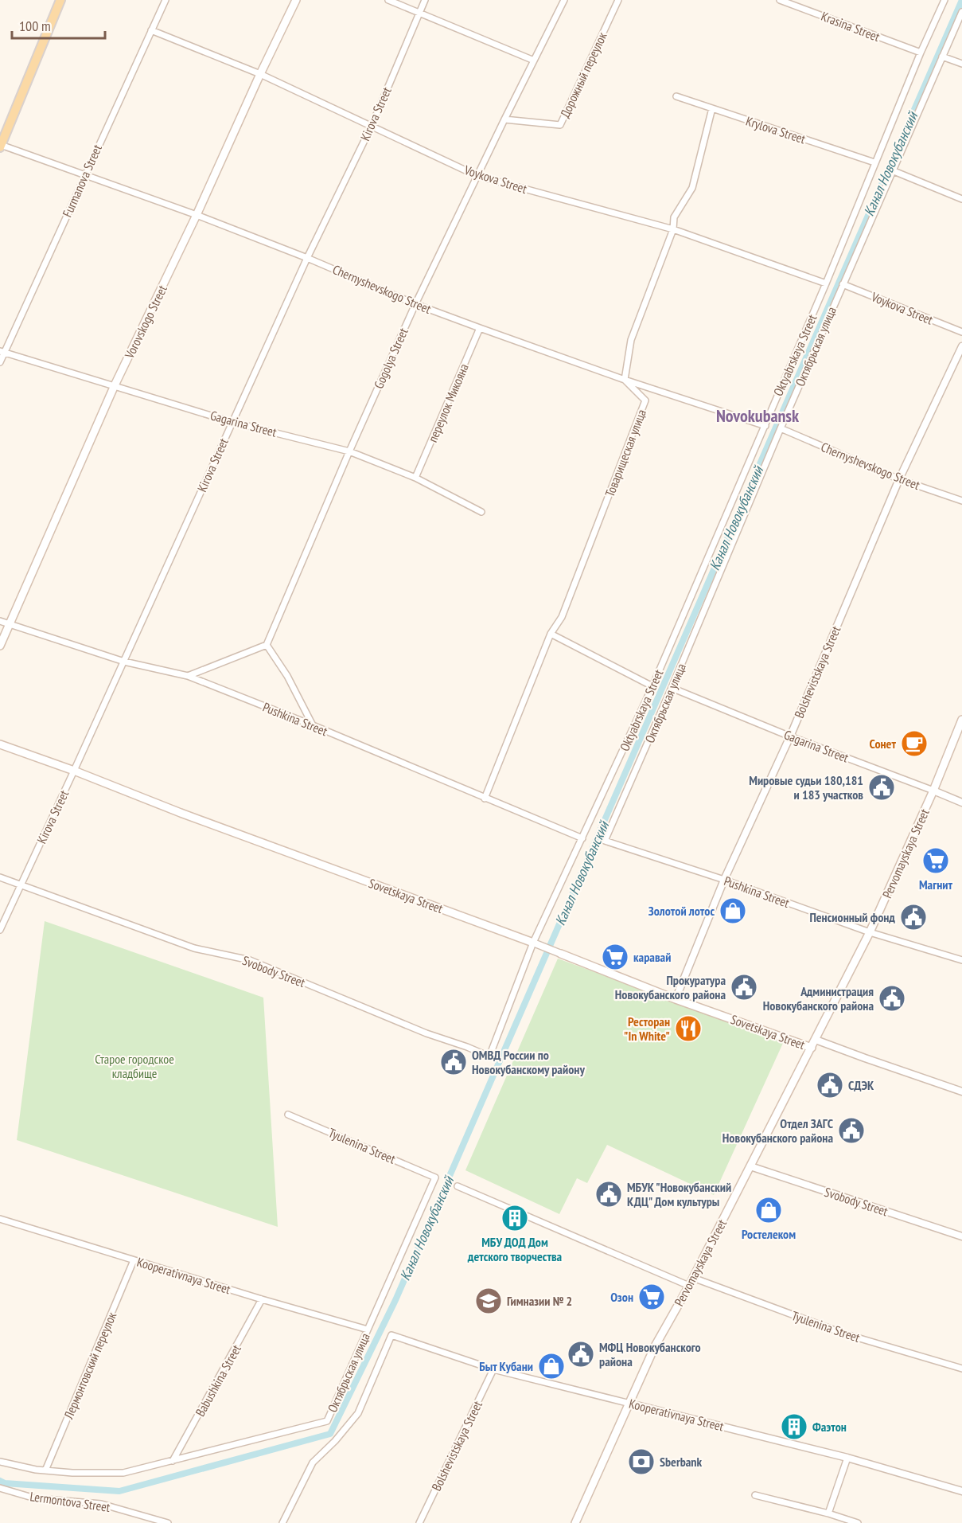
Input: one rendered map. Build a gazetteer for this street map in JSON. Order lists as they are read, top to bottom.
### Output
{
  "streets": {
    "main road": ["Vorovskogo Street", "Pervomayskaya Street", "Sovetskaya Street"],
    "street": [
      "Krasina Street",
      "Дорожный переулок",
      "Kirova Street",
      "Krylova Street",
      "Voykova Street",
      "Furmanova Street",
      "Chernyshevskogo Street",
      "Октябрьская улица",
      "Oktyabrskaya Street",
      "Gogolya Street",
      "переулок Микояна",
      "Gagarina Street",
      "Товарищеская улица",
      "Bolshevistskaya Street",
      "Pushkina Street",
      "Svobody Street",
      "Tyulenina Street",
      "Kooperativnaya Street",
      "Лермонтовский переулок",
      "Babushkina Street",
      "Lermontova Street"
    ]
  },
  "crossings": [
    ["Krasina Street", "Oktyabrskaya Street"],
    ["Дорожный переулок", "Gogolya Street"],
    ["Kirova Street", "Voykova Street"],
    ["Kirova Street", "Chernyshevskogo Street"],
    ["Kirova Street", "Gagarina Street"],
    ["Kirova Street", "Pushkina Street"],
    ["Kirova Street", "Sovetskaya Street"],
    ["Kirova Street", "Svobody Street"],
    ["Krylova Street", "Oktyabrskaya Street"],
    ["Voykova Street", "Furmanova Street"],
    ["Voykova Street", "Vorovskogo Street"],
    ["Voykova Street", "Октябрьская улица"],
    ["Voykova Street", "Oktyabrskaya Street"],
    ["Voykova Street", "Gogolya Street"],
    ["Furmanova Street", "Chernyshevskogo Street"],
    ["Furmanova Street", "Gagarina Street"],
    ["Chernyshevskogo Street", "Vorovskogo Street"],
    ["Chernyshevskogo Street", "Октябрьская улица"],
    ["Chernyshevskogo Street", "Oktyabrskaya Street"],
    ["Chernyshevskogo Street", "Gogolya Street"],
    ["Chernyshevskogo Street", "переулок Микояна"],
    ["Chernyshevskogo Street", "Товарищеская улица"],
    ["Chernyshevskogo Street", "Bolshevistskaya Street"],
    ["Vorovskogo Street", "Gagarina Street"],
    ["Vorovskogo Street", "Pushkina Street"],
    ["Октябрьская улица", "Gagarina Street"],
    ["Октябрьская улица", "Pushkina Street"],
    ["Октябрьская улица", "Tyulenina Street"],
    ["Октябрьская улица", "Kooperativnaya Street"],
    ["Октябрьская улица", "Babushkina Street"],
    ["Oktyabrskaya Street", "Pushkina Street"],
    ["Oktyabrskaya Street", "Sovetskaya Street"],
    ["Oktyabrskaya Street", "Svobody Street"],
    ["Gogolya Street", "Gagarina Street"],
    ["переулок Микояна", "Gagarina Street"],
    ["Gagarina Street", "Bolshevistskaya Street"],
    ["Gagarina Street", "Pervomayskaya Street"],
    ["Товарищеская улица", "Pushkina Street"],
    ["Bolshevistskaya Street", "Pushkina Street"],
    ["Bolshevistskaya Street", "Sovetskaya Street"],
    ["Bolshevistskaya Street", "Kooperativnaya Street"],
    ["Pushkina Street", "Pervomayskaya Street"],
    ["Pervomayskaya Street", "Sovetskaya Street"],
    ["Pervomayskaya Street", "Svobody Street"],
    ["Pervomayskaya Street", "Tyulenina Street"],
    ["Pervomayskaya Street", "Kooperativnaya Street"],
    ["Sovetskaya Street", "Svobody Street"],
    ["Kooperativnaya Street", "Лермонтовский переулок"],
    ["Kooperativnaya Street", "Babushkina Street"]
  ],
  "districts": ["Novokubansk"],
  "water": ["Канал Новокубанский"],
  "parks": ["Старое городское кладбище"],
  "places": {
    "cafe": ["Сонет"],
    "public building": [
      "Мировые судьи 180,181 и 183 участков",
      "Пенсионный фонд",
      "Прокуратура Новокубанского района",
      "Администрация Новокубанского района",
      "ОМВД России по Новокубанскому району",
      "СДЭК",
      "Отдел ЗАГС Новокубанского района",
      "МБУК \"Новокубанский КДЦ\" Дом культуры",
      "МФЦ Новокубанского района"
    ],
    "supermarket": ["Магнит", "каравай", "Озон"],
    "shop": ["Золотой лотос", "Ростелеком", "Быт Кубани"],
    "restaurant": ["Ресторан \"In White\""],
    "building": ["МБУ ДОД Дом детского творчества", "Фаэтон"],
    "school or university": ["Гимназии № 2"],
    "bank": ["Sberbank"]
  },
  "scale_bar": "100 m"
}
